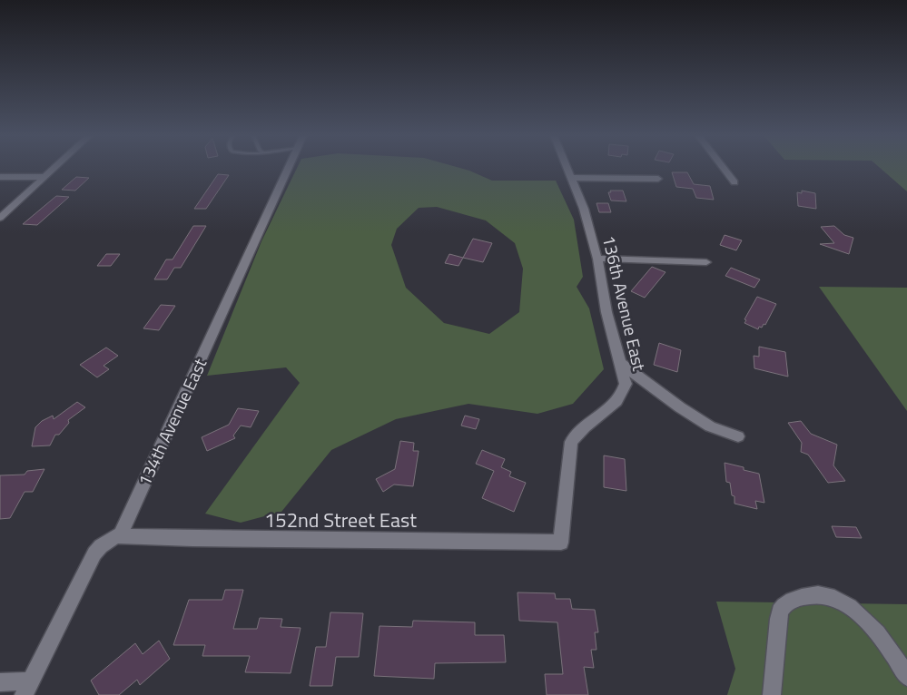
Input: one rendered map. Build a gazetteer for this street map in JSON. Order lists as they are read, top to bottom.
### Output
{
  "streets": {
    "street": ["136th Avenue East", "134th Avenue East", "152nd Street East"]
  },
  "crossings": [
    ["136th Avenue East", "152nd Street East"],
    ["134th Avenue East", "152nd Street East"]
  ]
}
